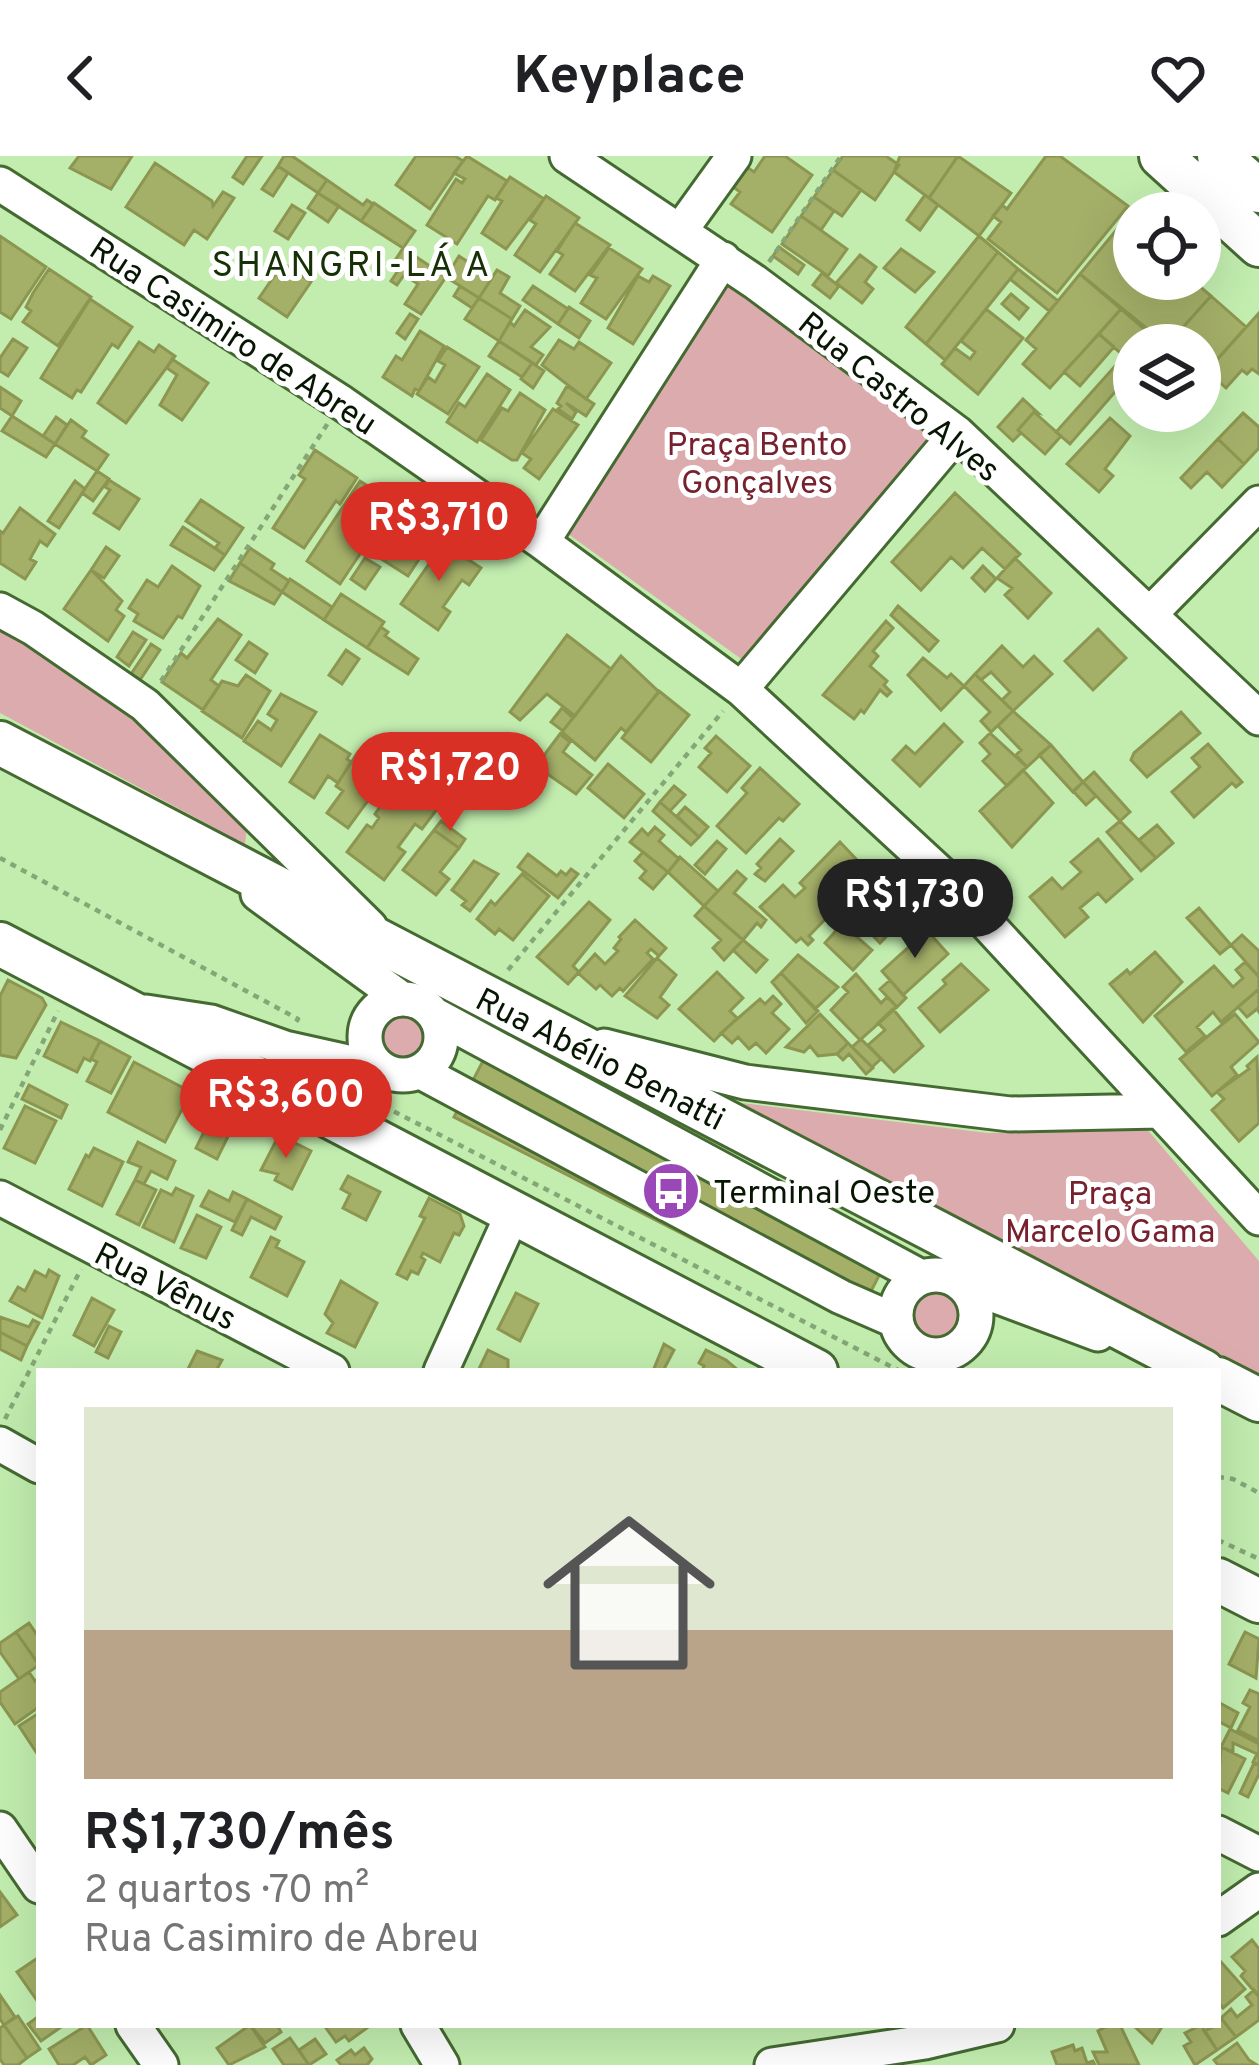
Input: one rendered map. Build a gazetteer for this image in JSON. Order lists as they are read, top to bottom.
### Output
{
  "streets": {
    "main road": ["Rua Abélio Benatti"],
    "street": ["Rua Casimiro de Abreu", "Rua Castro Alves", "Rua Vênus"]
  },
  "districts": ["SHANGRI-LÁ A"],
  "parks": ["Praça Bento Gonçalves", "Praça Marcelo Gama"],
  "places": {
    "bus stop": ["Terminal Oeste"]
  },
  "page": {
    "header": "Keyplace",
    "price": [
      "R$3,710",
      "R$1,720",
      "R$1,730",
      "R$3,600"
    ],
    "list": [
      {
        "name": "R$1,730/mês",
        "note": "2 quartos · 70 m² · Rua Casimiro de Abreu"
      }
    ]
  }
}
